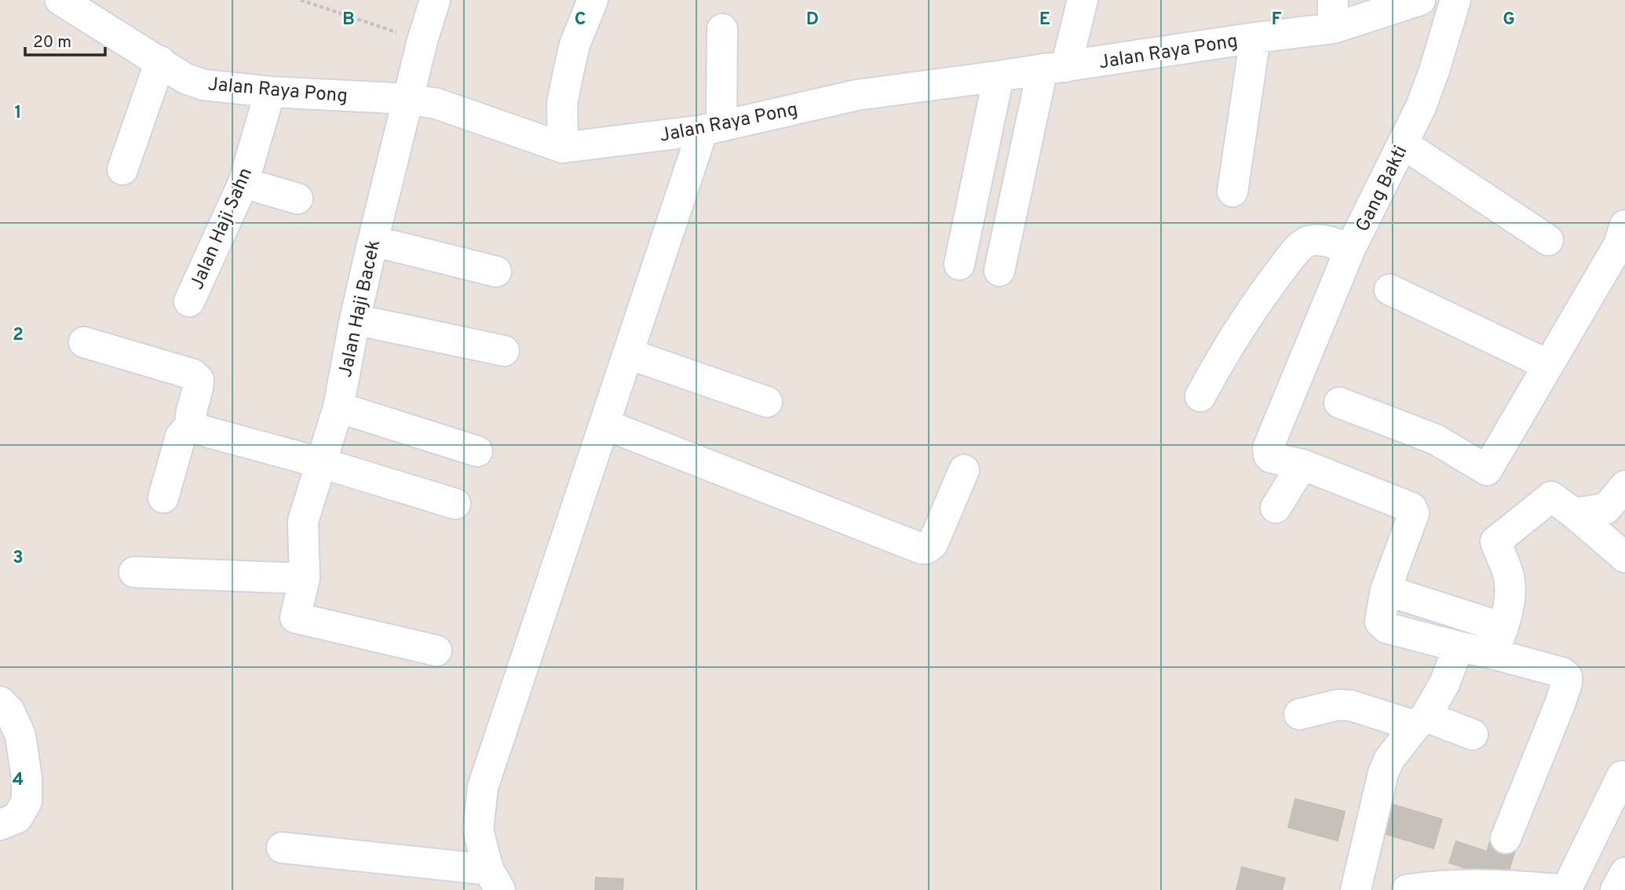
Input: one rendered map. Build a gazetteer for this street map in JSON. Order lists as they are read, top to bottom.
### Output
{
  "streets": {
    "street": [
      "Jalan Raya Pong",
      "Gang Bakti",
      "Jalan Haji Sahn",
      "Jalan Haji Bacek"
    ]
  },
  "crossings": [
    ["Jalan Raya Pong", "Jalan Haji Sahn"],
    ["Jalan Raya Pong", "Jalan Haji Bacek"]
  ],
  "scale_bar": "20 m",
  "grid": {
    "columns": [
      "B",
      "C",
      "D",
      "E",
      "F",
      "G"
    ],
    "rows": [
      "1",
      "2",
      "3",
      "4"
    ]
  }
}
